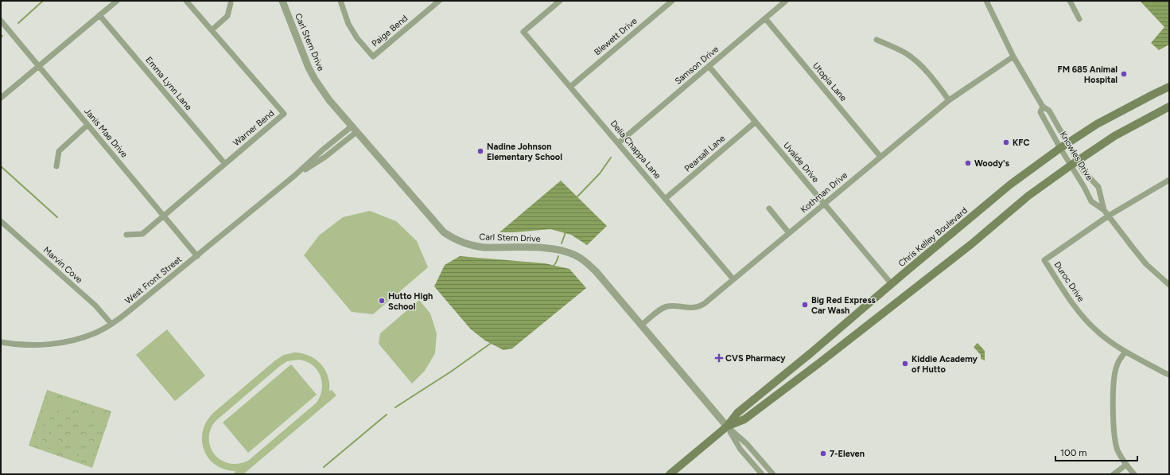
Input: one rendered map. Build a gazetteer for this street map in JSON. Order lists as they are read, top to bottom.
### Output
{
  "streets": {
    "main road": ["Chris Kelley Boulevard"],
    "street": [
      "Paige Bend",
      "Blewett Drive",
      "Carl Stern Drive",
      "Samson Drive",
      "Utopia Lane",
      "Emma Lynn Lane",
      "Warner Bend",
      "Janis Mae Drive",
      "Delia Chappa Lane",
      "Pearsall Lane",
      "Knowles Drive",
      "Uvalde Drive",
      "Kothman Drive",
      "Marvin Cove",
      "West Front Street",
      "Duroc Drive"
    ]
  },
  "crossings": [
    ["Blewett Drive", "Delia Chappa Lane"],
    ["Carl Stern Drive", "Kothman Drive"],
    ["Carl Stern Drive", "Chris Kelley Boulevard"],
    ["Carl Stern Drive", "West Front Street"],
    ["Samson Drive", "Utopia Lane"],
    ["Samson Drive", "Delia Chappa Lane"],
    ["Samson Drive", "Uvalde Drive"],
    ["Utopia Lane", "Kothman Drive"],
    ["Emma Lynn Lane", "Warner Bend"],
    ["Warner Bend", "Janis Mae Drive"],
    ["Janis Mae Drive", "West Front Street"],
    ["Delia Chappa Lane", "Pearsall Lane"],
    ["Delia Chappa Lane", "Kothman Drive"],
    ["Pearsall Lane", "Uvalde Drive"],
    ["Knowles Drive", "Kothman Drive"],
    ["Knowles Drive", "Chris Kelley Boulevard"],
    ["Knowles Drive", "Duroc Drive"],
    ["Uvalde Drive", "Kothman Drive"],
    ["Uvalde Drive", "Chris Kelley Boulevard"],
    ["Marvin Cove", "West Front Street"]
  ],
  "places": {
    "other": [
      "FM 685 Animal Hospital",
      "KFC",
      "Nadine Johnson Elementary School",
      "Woody's",
      "Hutto High School",
      "Big Red Express Car Wash",
      "Kiddie Academy of Hutto",
      "7-Eleven"
    ],
    "health": ["CVS Pharmacy"]
  },
  "scale_bar": "100 m"
}
